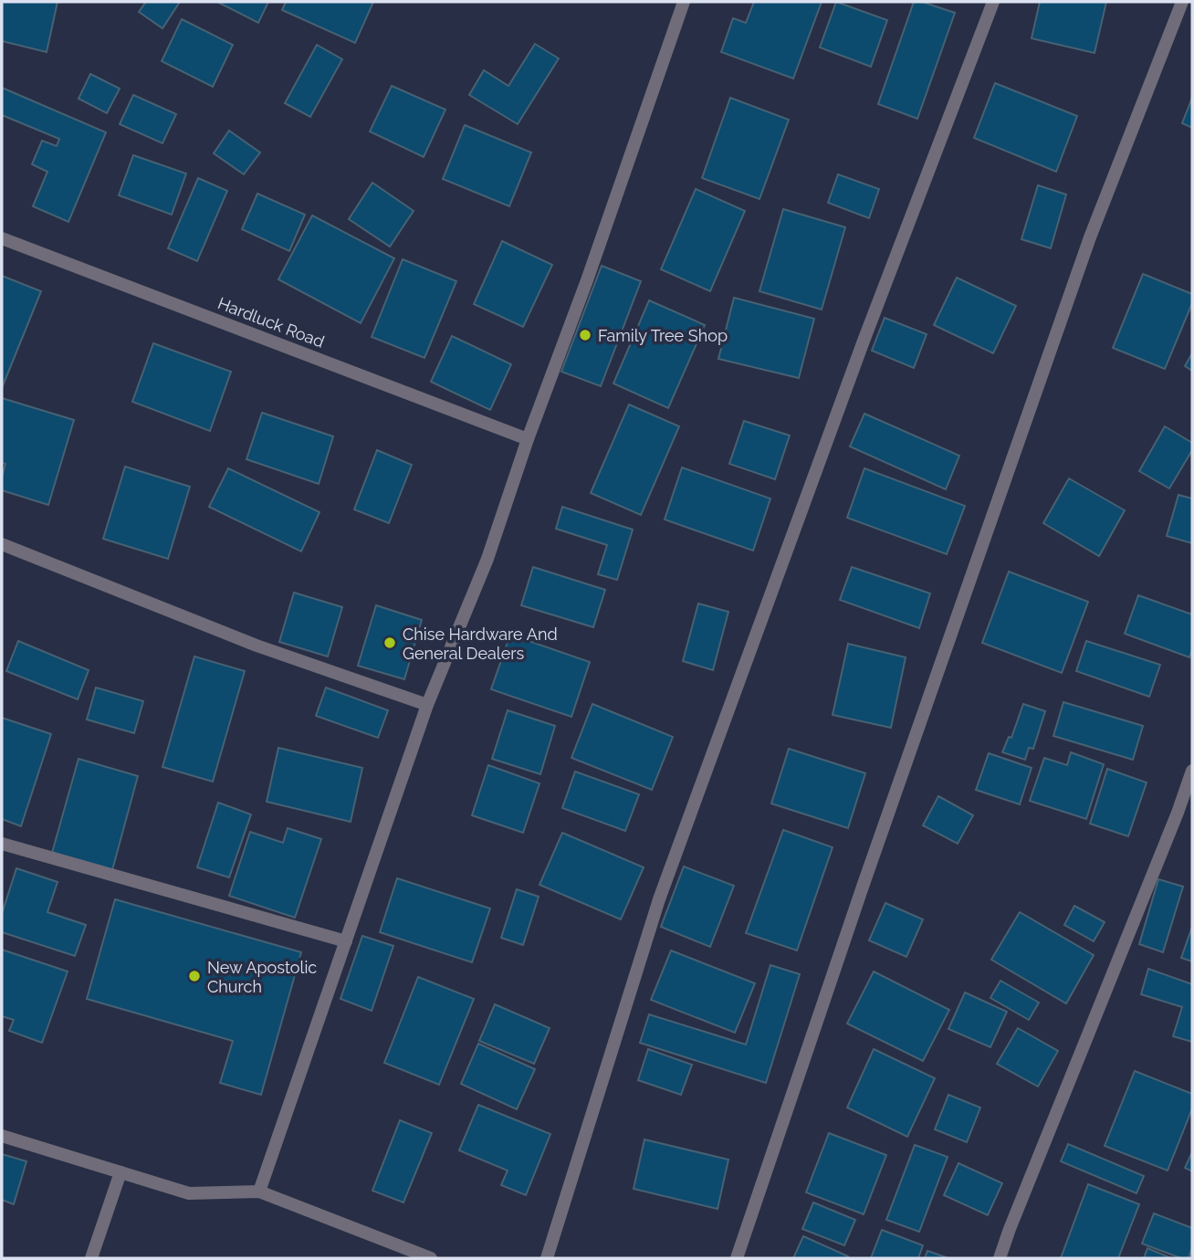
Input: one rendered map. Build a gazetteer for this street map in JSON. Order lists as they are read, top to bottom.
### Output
{
  "streets": {
    "street": ["Hardluck Road"]
  },
  "places": ["Family Tree Shop", "Chise Hardware And General Dealers", "New Apostolic Church"]
}
